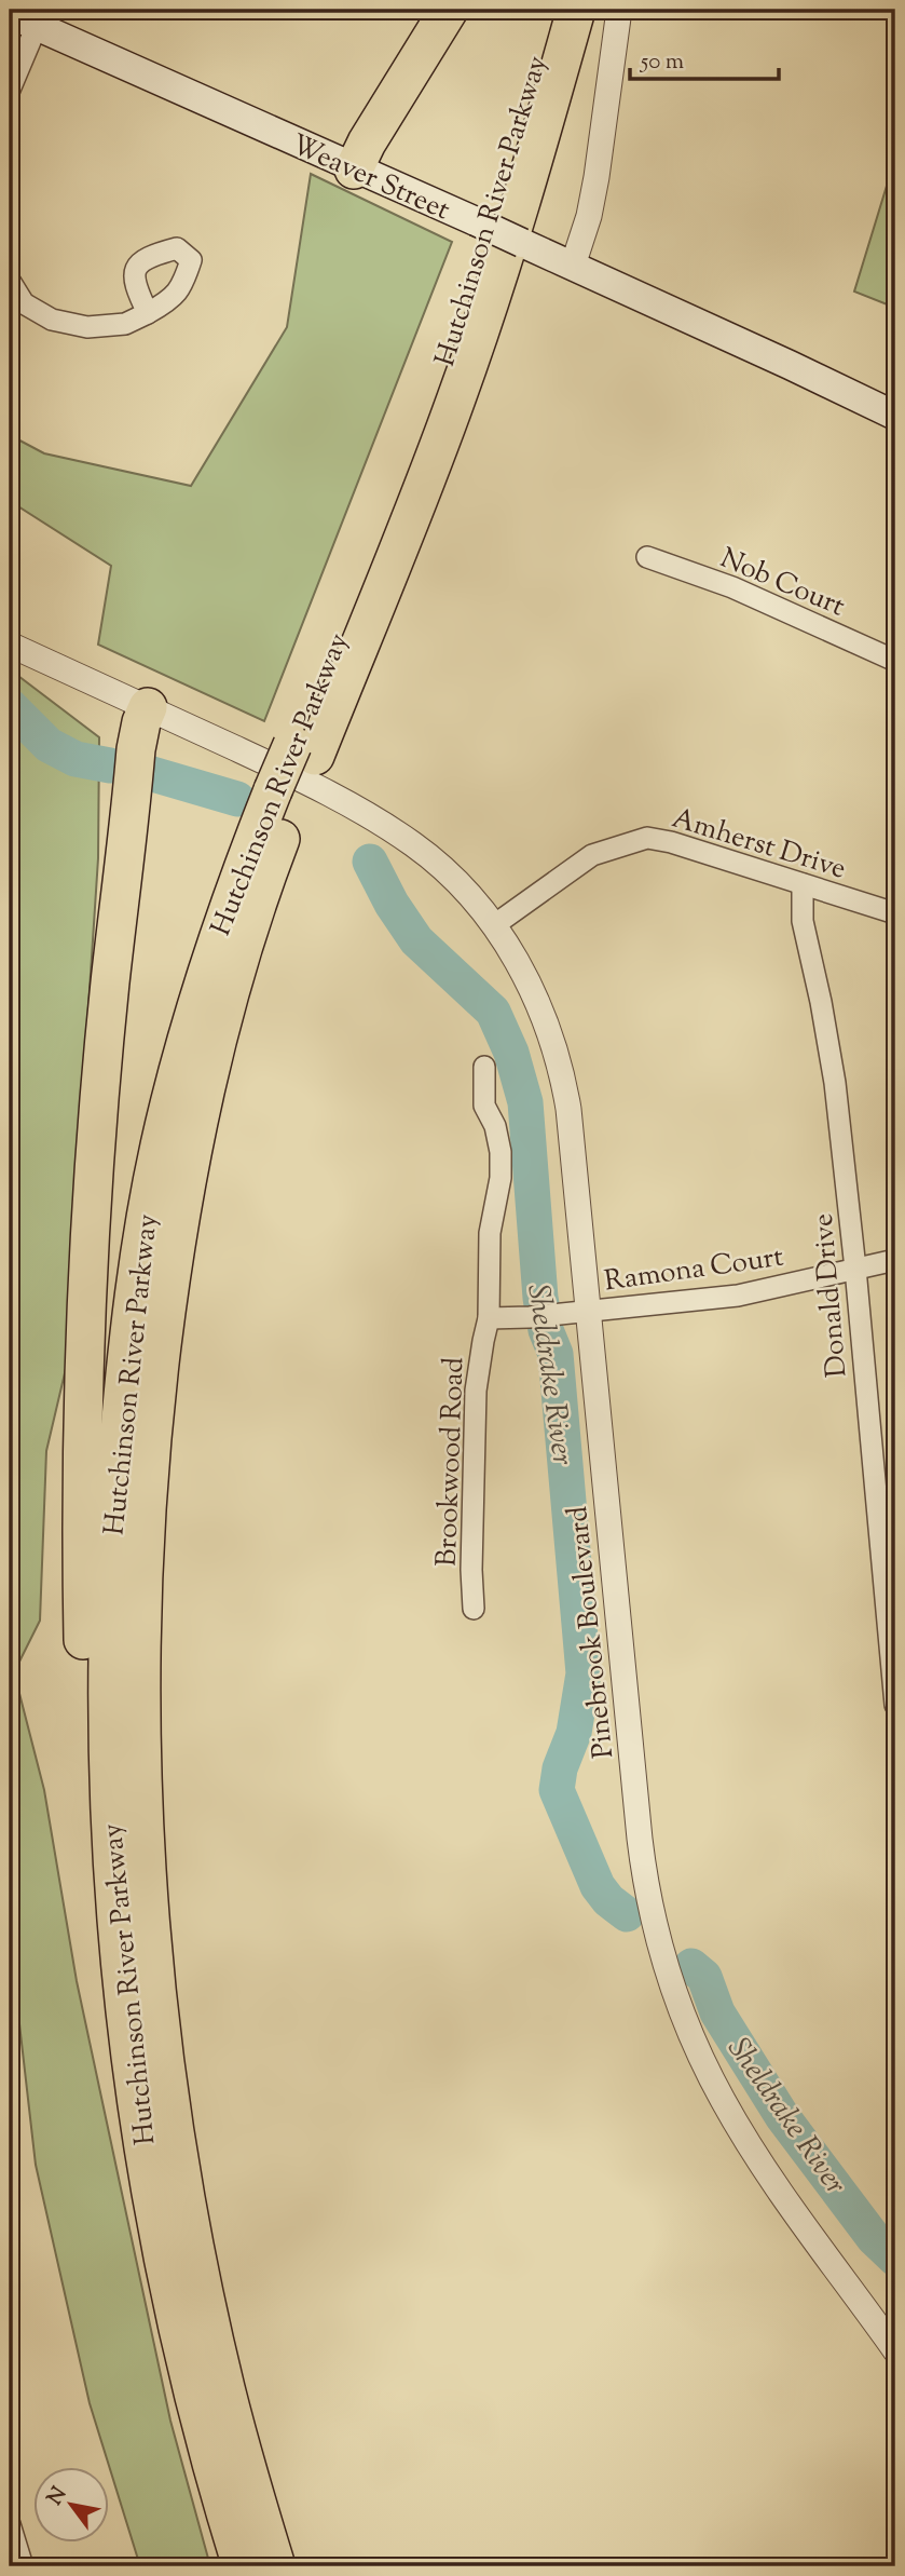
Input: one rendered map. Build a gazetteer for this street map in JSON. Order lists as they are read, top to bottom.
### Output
{
  "streets": {
    "highway": ["Hutchinson River Parkway"],
    "main road": ["Weaver Street"],
    "street": [
      "Nob Court",
      "Amherst Drive",
      "Ramona Court",
      "Donald Drive",
      "Brookwood Road",
      "Pinebrook Boulevard"
    ]
  },
  "crossings": [
    ["Amherst Drive", "Donald Drive"],
    ["Amherst Drive", "Pinebrook Boulevard"],
    ["Ramona Court", "Donald Drive"],
    ["Ramona Court", "Pinebrook Boulevard"]
  ],
  "water": ["Sheldrake River"],
  "scale_bar": "50 m",
  "north": "top left"
}
